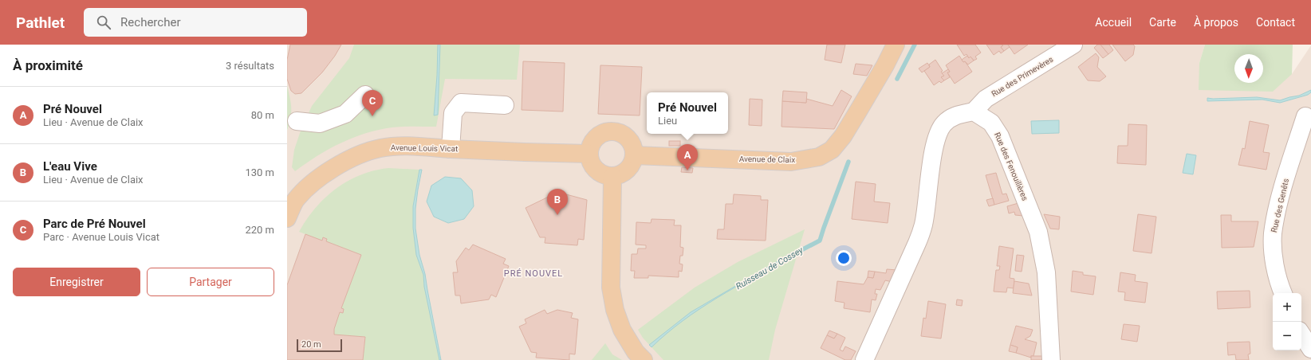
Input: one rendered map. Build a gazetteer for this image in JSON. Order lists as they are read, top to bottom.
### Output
{
  "streets": {
    "main road": ["Avenue Louis Vicat", "Avenue de Claix"],
    "street": ["Rue des Primevères", "Rue des Fenouillères", "Rue des Genêts"]
  },
  "crossings": [
    ["Rue des Primevères", "Rue des Fenouillères"],
    ["Avenue Louis Vicat", "Avenue de Claix"]
  ],
  "districts": ["PRÉ NOUVEL"],
  "water": ["Ruisseau de Cossey"],
  "scale_bar": "20 m",
  "north": "bottom",
  "page": {
    "header": "Pathlet",
    "search": "Rechercher",
    "nav": [
      "Accueil",
      "Carte",
      "À propos",
      "Contact"
    ],
    "heading": ["À proximité", "3 résultats"],
    "list": [
      {
        "mark": "A",
        "name": "Pré Nouvel",
        "note": "Lieu · Avenue de Claix",
        "value": "80 m"
      },
      {
        "mark": "B",
        "name": "L'eau Vive",
        "note": "Lieu · Avenue de Claix",
        "value": "130 m"
      },
      {
        "mark": "C",
        "name": "Parc de Pré Nouvel",
        "note": "Parc · Avenue Louis Vicat",
        "value": "220 m"
      }
    ],
    "pins": ["C", "A", "B"],
    "popup": ["Pré Nouvel", "Lieu"],
    "buttons": ["Enregistrer", "Partager"],
    "map_buttons": ["+", "−"],
    "scale": "20 m"
  }
}
